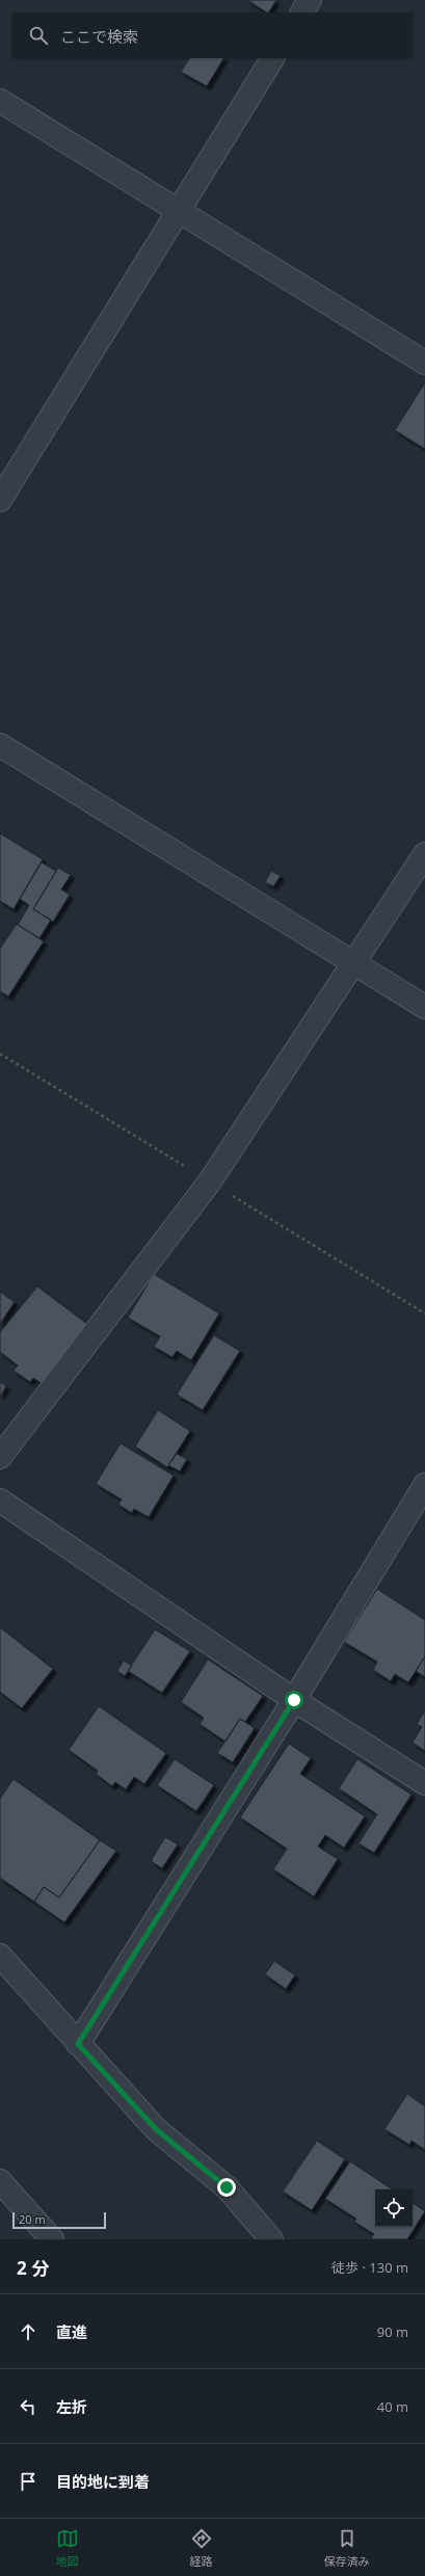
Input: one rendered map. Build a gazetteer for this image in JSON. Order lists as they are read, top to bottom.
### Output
{
  "scale_bar": "20 m",
  "page": {
    "search": "ここで検索",
    "scale": "20 m",
    "heading": ["2 分", "徒歩 · 130 m"],
    "list": [
      ["直進", "90 m"],
      ["左折", "40 m"],
      "目的地に到着"
    ],
    "nav": ["地図", "経路", "保存済み"]
  }
}
